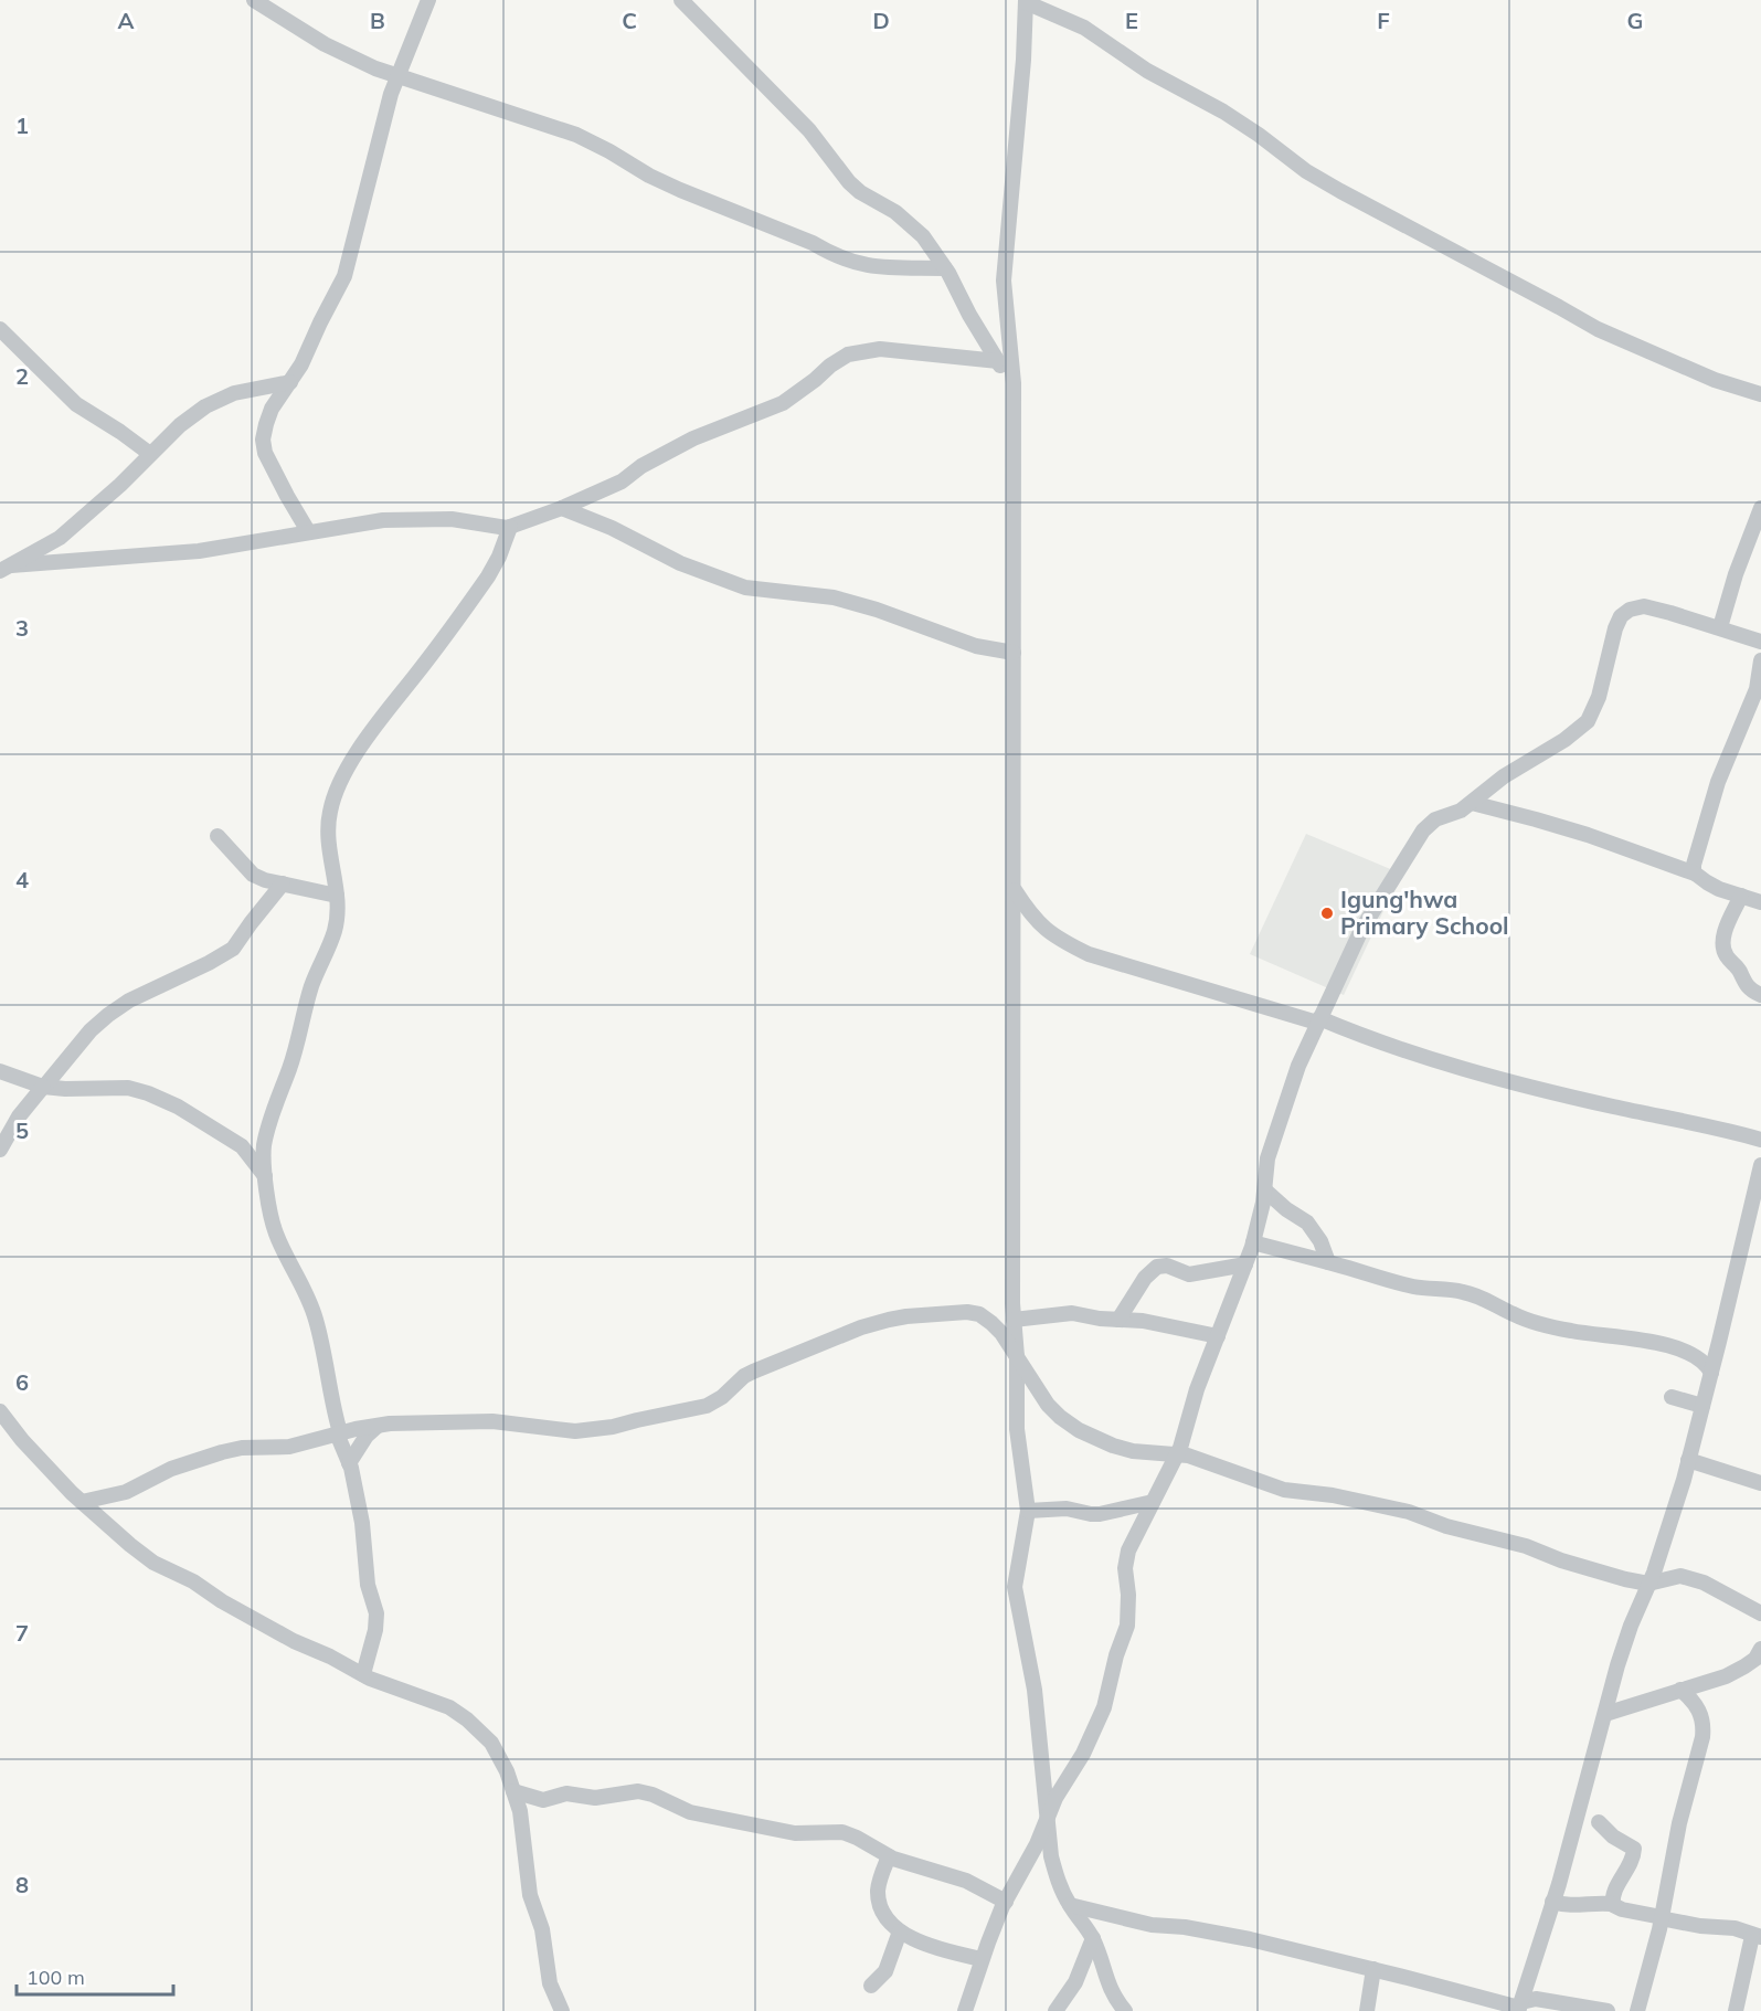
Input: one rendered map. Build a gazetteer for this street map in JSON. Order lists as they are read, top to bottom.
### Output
{
  "places": ["Igung'hwa Primary School"],
  "scale_bar": "100 m",
  "grid": {
    "columns": [
      "A",
      "B",
      "C",
      "D",
      "E",
      "F",
      "G"
    ],
    "rows": [
      "1",
      "2",
      "3",
      "4",
      "5",
      "6",
      "7",
      "8"
    ]
  }
}
